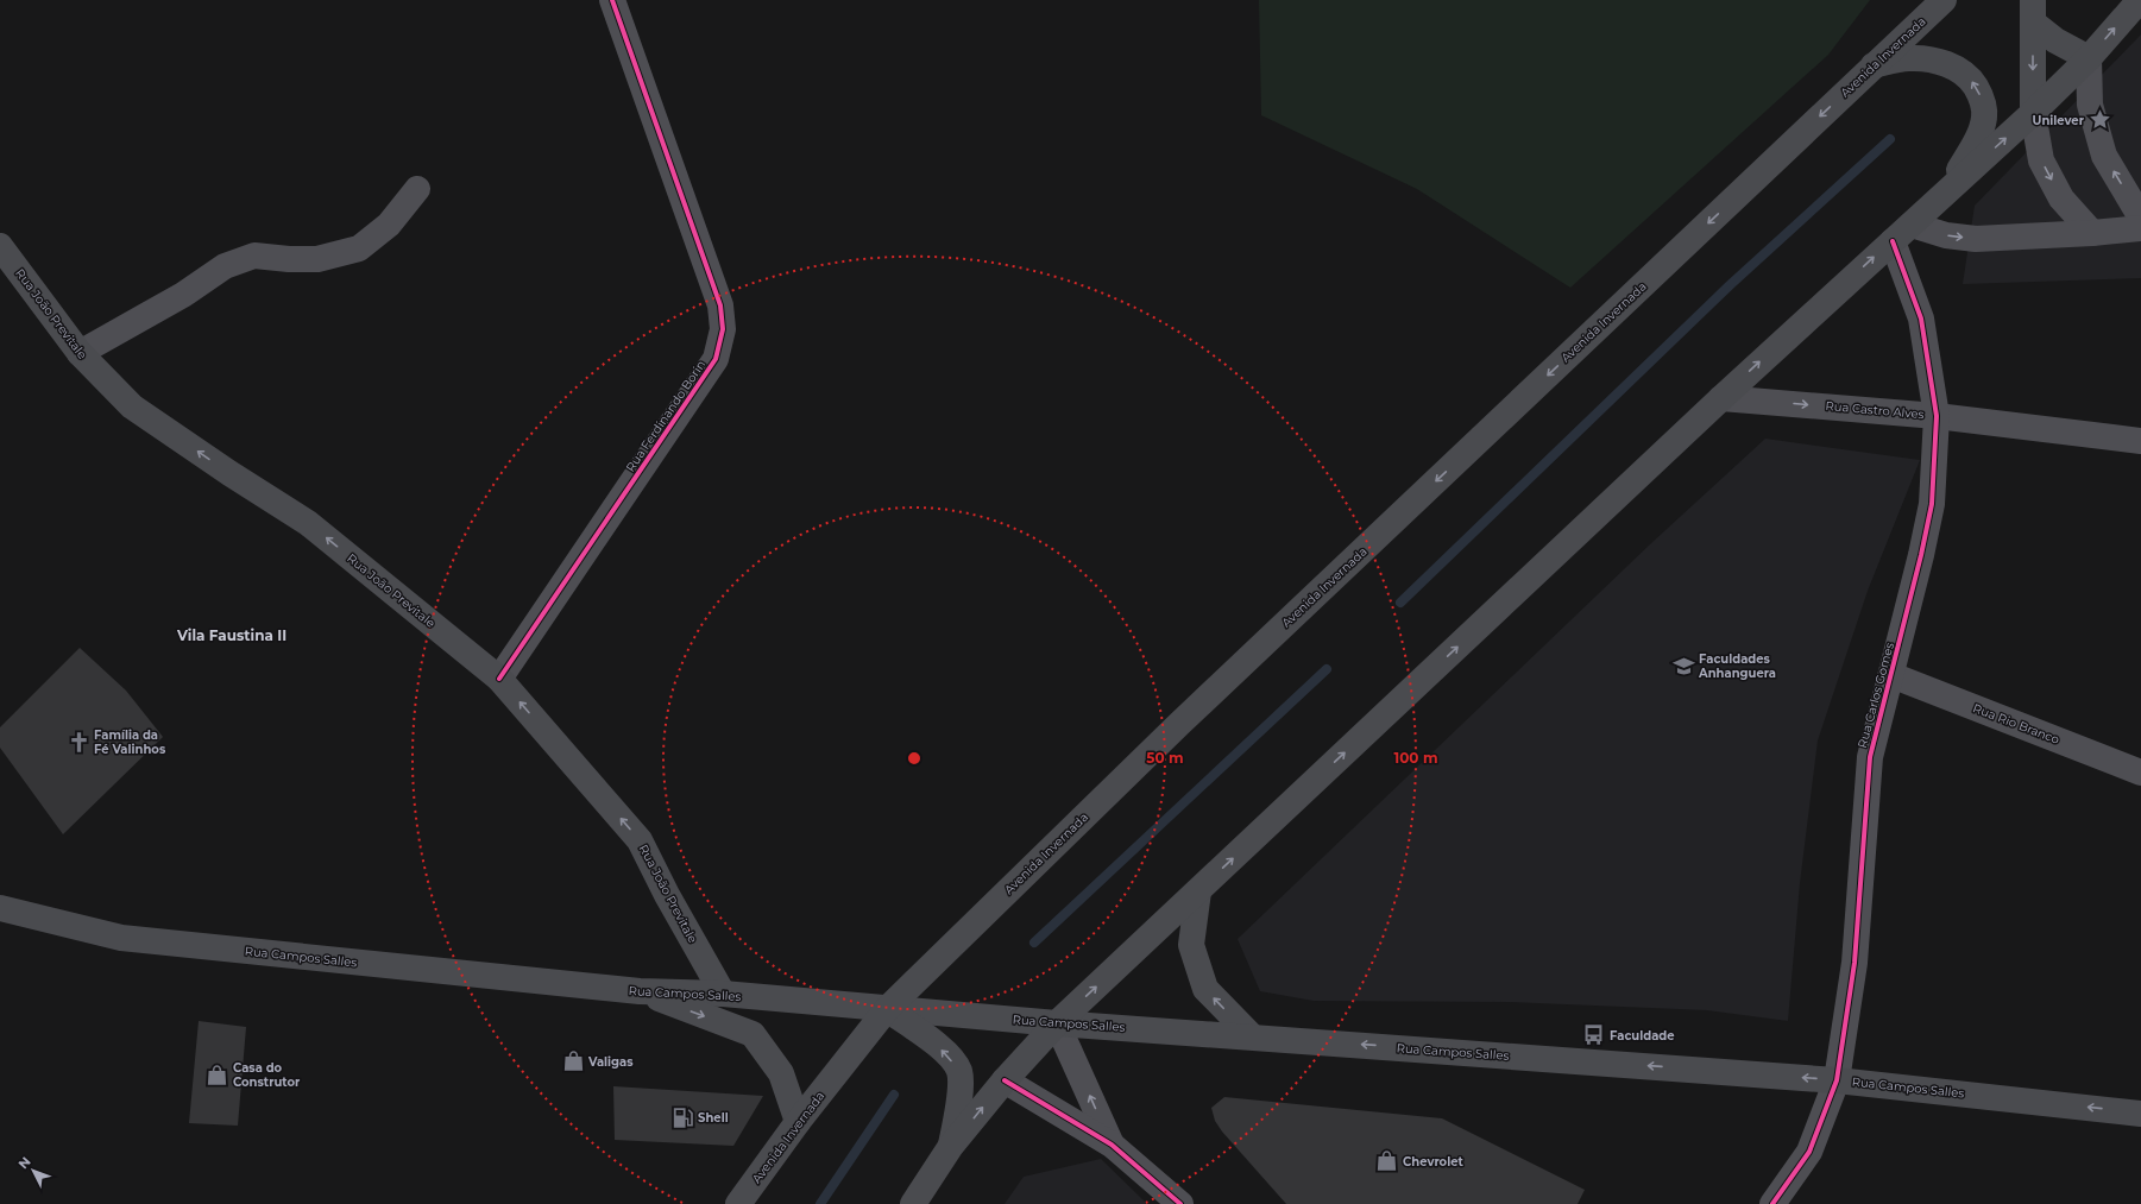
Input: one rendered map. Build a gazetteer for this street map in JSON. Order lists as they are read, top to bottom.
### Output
{
  "streets": {
    "main road": ["Avenida Invernada", "Rua João Previtale", "Rua Campos Salles"],
    "street": [
      "Rua Castro Alves",
      "Rua Ferdinando Borin",
      "Rua Carlos Gomes",
      "Rua Rio Branco"
    ]
  },
  "crossings": [
    ["Avenida Invernada", "Rua Campos Salles"],
    ["Rua João Previtale", "Rua Ferdinando Borin"],
    ["Rua João Previtale", "Rua Campos Salles"],
    ["Rua Castro Alves", "Rua Carlos Gomes"],
    ["Rua Carlos Gomes", "Rua Rio Branco"],
    ["Rua Carlos Gomes", "Rua Campos Salles"]
  ],
  "one_way": ["Rua João Previtale", "Rua Castro Alves", "Rua Campos Salles"],
  "districts": ["Vila Faustina II"],
  "places": {
    "place": ["Unilever"],
    "school or university": ["Faculdades Anhanguera"],
    "church": ["Família da Fé Valinhos"],
    "bus stop": ["Faculdade"],
    "shop": ["Valigas", "Casa do Construtor", "Chevrolet"],
    "fuel station": ["Shell"]
  },
  "north": "top left",
  "rings": ["50 m", "100 m"]
}
